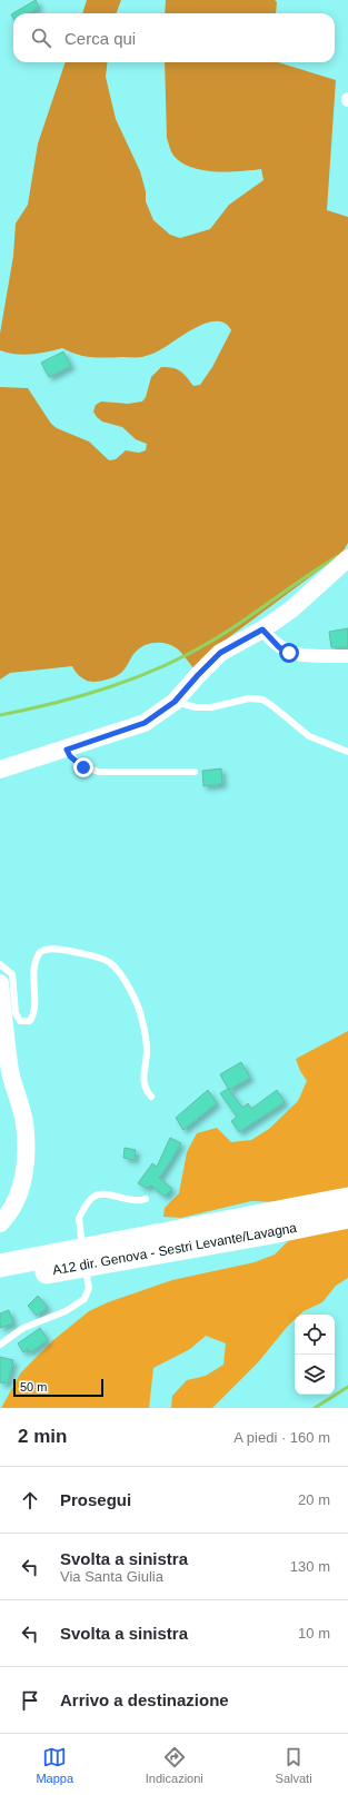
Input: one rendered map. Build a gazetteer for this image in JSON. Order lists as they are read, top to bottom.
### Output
{
  "streets": {
    "highway": ["A12 dir. Genova - Sestri Levante/Lavagna"]
  },
  "scale_bar": "50 m",
  "page": {
    "search": "Cerca qui",
    "scale": "50 m",
    "heading": ["2 min", "A piedi · 160 m"],
    "list": [
      ["Prosegui", "20 m"],
      ["Svolta a sinistra", "Via Santa Giulia", "130 m"],
      ["Svolta a sinistra", "10 m"],
      "Arrivo a destinazione"
    ],
    "nav": ["Mappa", "Indicazioni", "Salvati"]
  }
}
